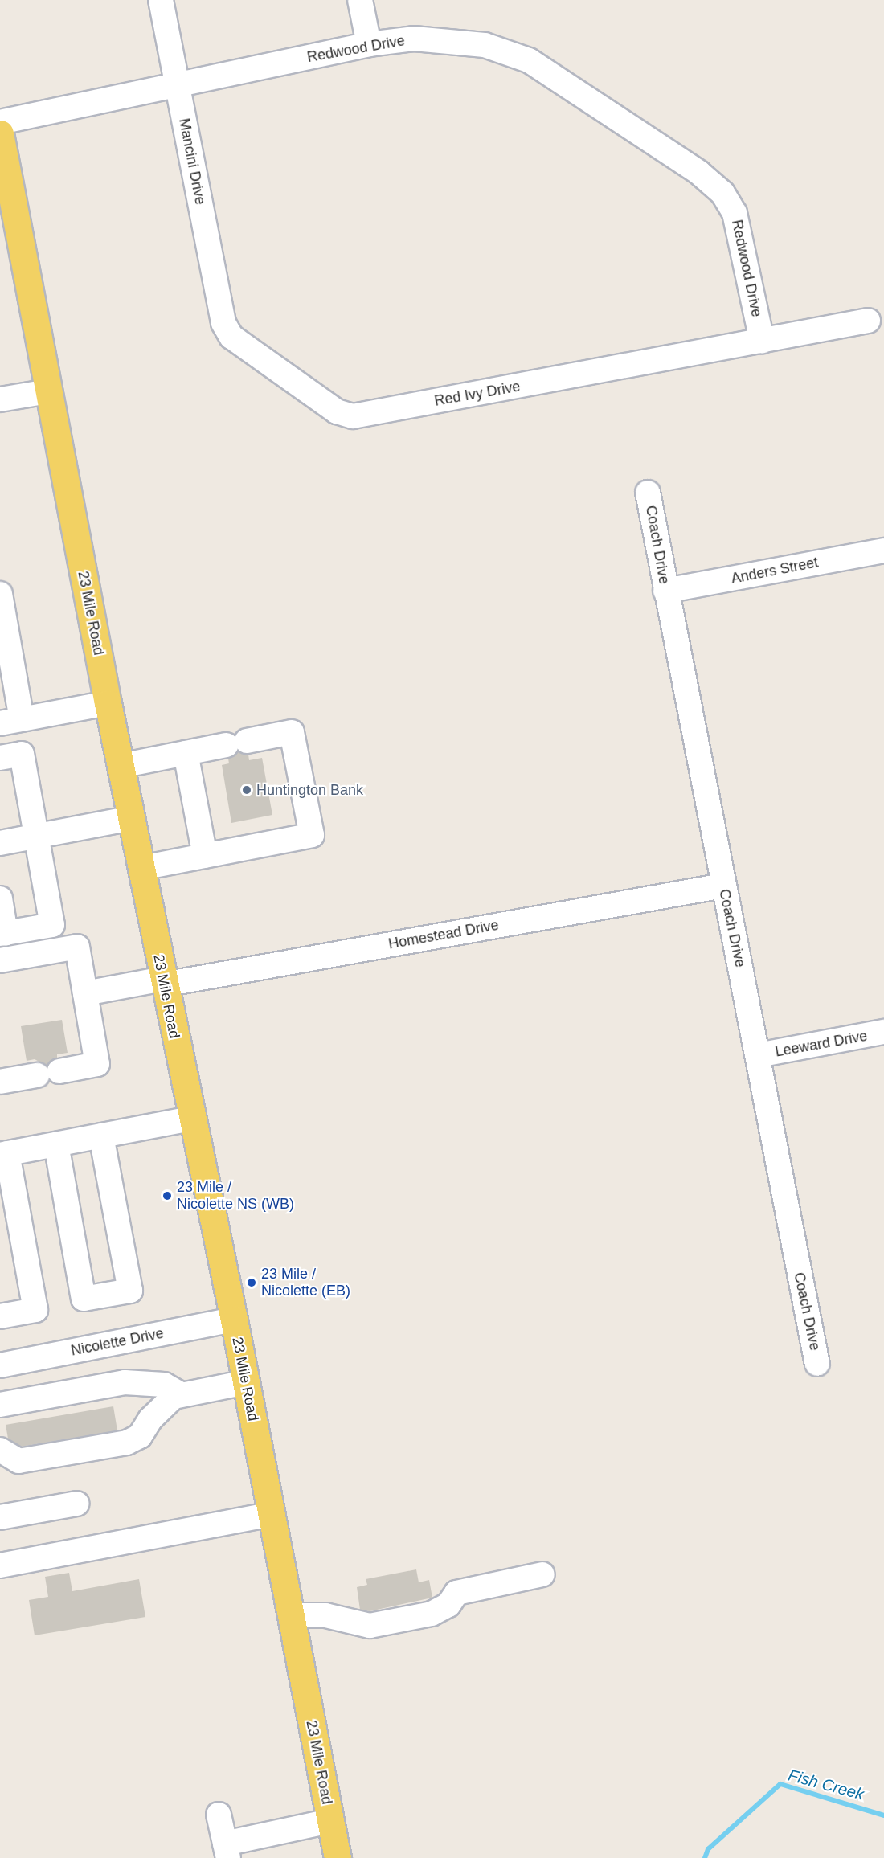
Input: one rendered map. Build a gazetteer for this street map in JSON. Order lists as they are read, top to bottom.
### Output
{
  "streets": {
    "main road": ["23 Mile Road"],
    "street": [
      "Redwood Drive",
      "Mancini Drive",
      "Red Ivy Drive",
      "Coach Drive",
      "Anders Street",
      "Homestead Drive",
      "Leeward Drive",
      "Nicolette Drive"
    ]
  },
  "crossings": [
    ["Redwood Drive", "Mancini Drive"],
    ["Redwood Drive", "Red Ivy Drive"],
    ["Mancini Drive", "Red Ivy Drive"],
    ["Coach Drive", "Anders Street"],
    ["Coach Drive", "Homestead Drive"],
    ["Coach Drive", "Leeward Drive"],
    ["23 Mile Road", "Homestead Drive"],
    ["23 Mile Road", "Nicolette Drive"]
  ],
  "water": ["Fish Creek"],
  "places": ["Huntington Bank", "23 Mile / Nicolette NS (WB)", "23 Mile / Nicolette (EB)"]
}
